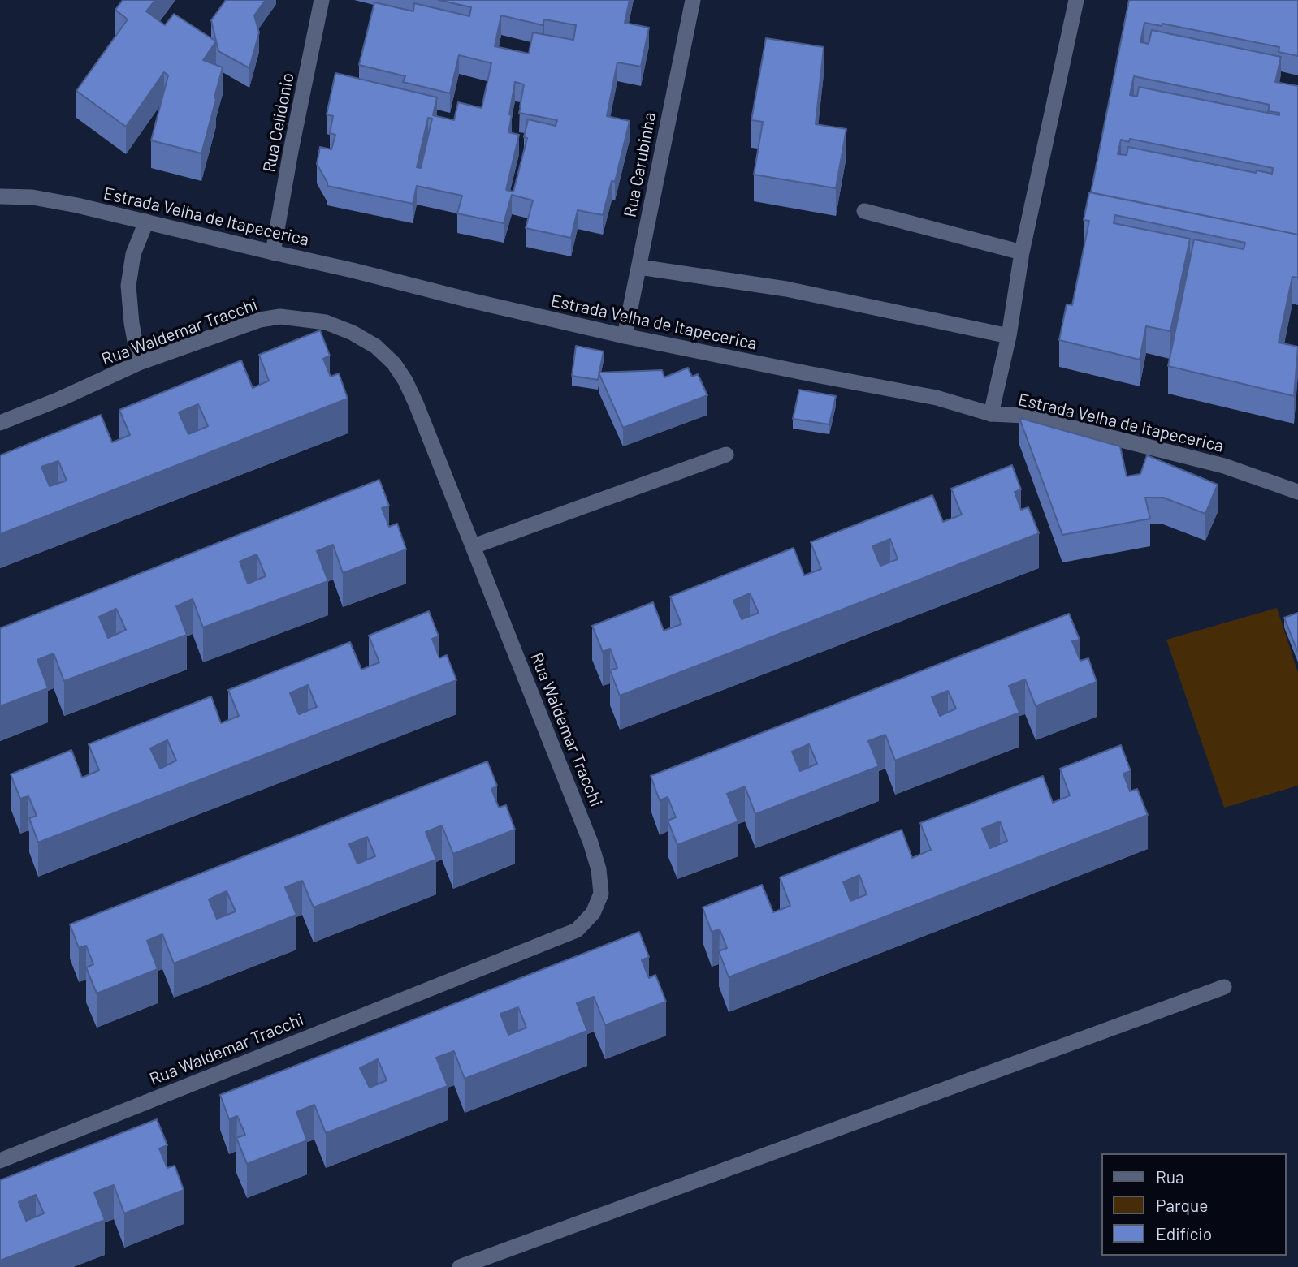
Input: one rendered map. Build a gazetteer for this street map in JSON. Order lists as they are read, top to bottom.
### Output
{
  "streets": {
    "street": [
      "Rua Celidonio",
      "Rua Carubinha",
      "Estrada Velha de Itapecerica",
      "Rua Waldemar Tracchi"
    ]
  },
  "crossings": [
    ["Rua Celidonio", "Estrada Velha de Itapecerica"],
    ["Rua Carubinha", "Estrada Velha de Itapecerica"]
  ],
  "legend": ["Rua", "Parque", "Edifício"]
}
